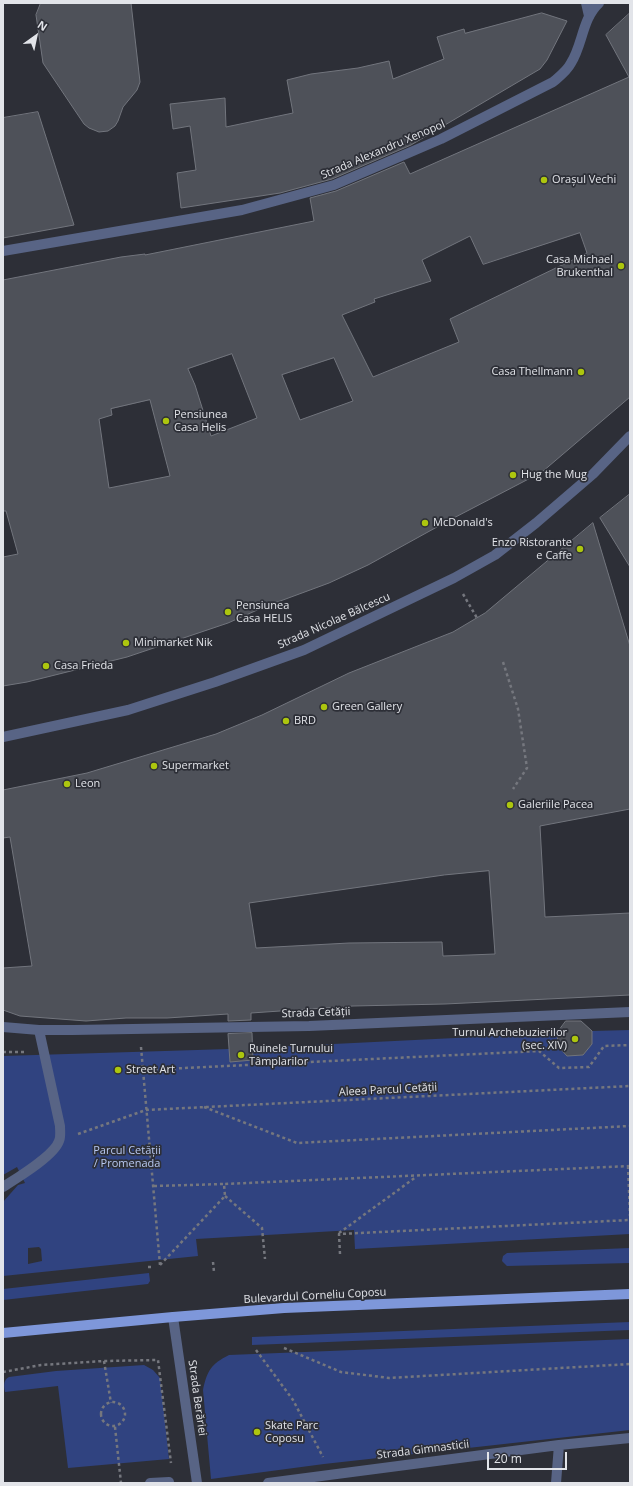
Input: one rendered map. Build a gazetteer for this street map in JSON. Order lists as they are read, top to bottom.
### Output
{
  "streets": {
    "main road": ["Bulevardul Corneliu Coposu"],
    "street": [
      "Strada Alexandru Xenopol",
      "Strada Nicolae Bălcescu",
      "Strada Cetății",
      "Strada Berăriei",
      "Strada Gimnasticii"
    ],
    "path": ["Aleea Parcul Cetății"]
  },
  "crossings": [
    ["Bulevardul Corneliu Coposu", "Strada Berăriei"]
  ],
  "parks": ["Parcul Cetății / Promenada"],
  "places": [
    "Orașul Vechi",
    "Casa Michael Brukenthal",
    "Casa Thellmann",
    "Pensiunea Casa Helis",
    "Hug the Mug",
    "McDonald's",
    "Enzo Ristorante e Caffe",
    "Pensiunea Casa HELIS",
    "Minimarket Nik",
    "Casa Frieda",
    "Green Gallery",
    "BRD",
    "Supermarket",
    "Leon",
    "Galeriile Pacea",
    "Turnul Archebuzierilor (sec. XIV)",
    "Ruinele Turnului Tâmplarilor",
    "Street Art",
    "Skate Parc Coposu"
  ],
  "scale_bar": "20 m",
  "north": "top right"
}
